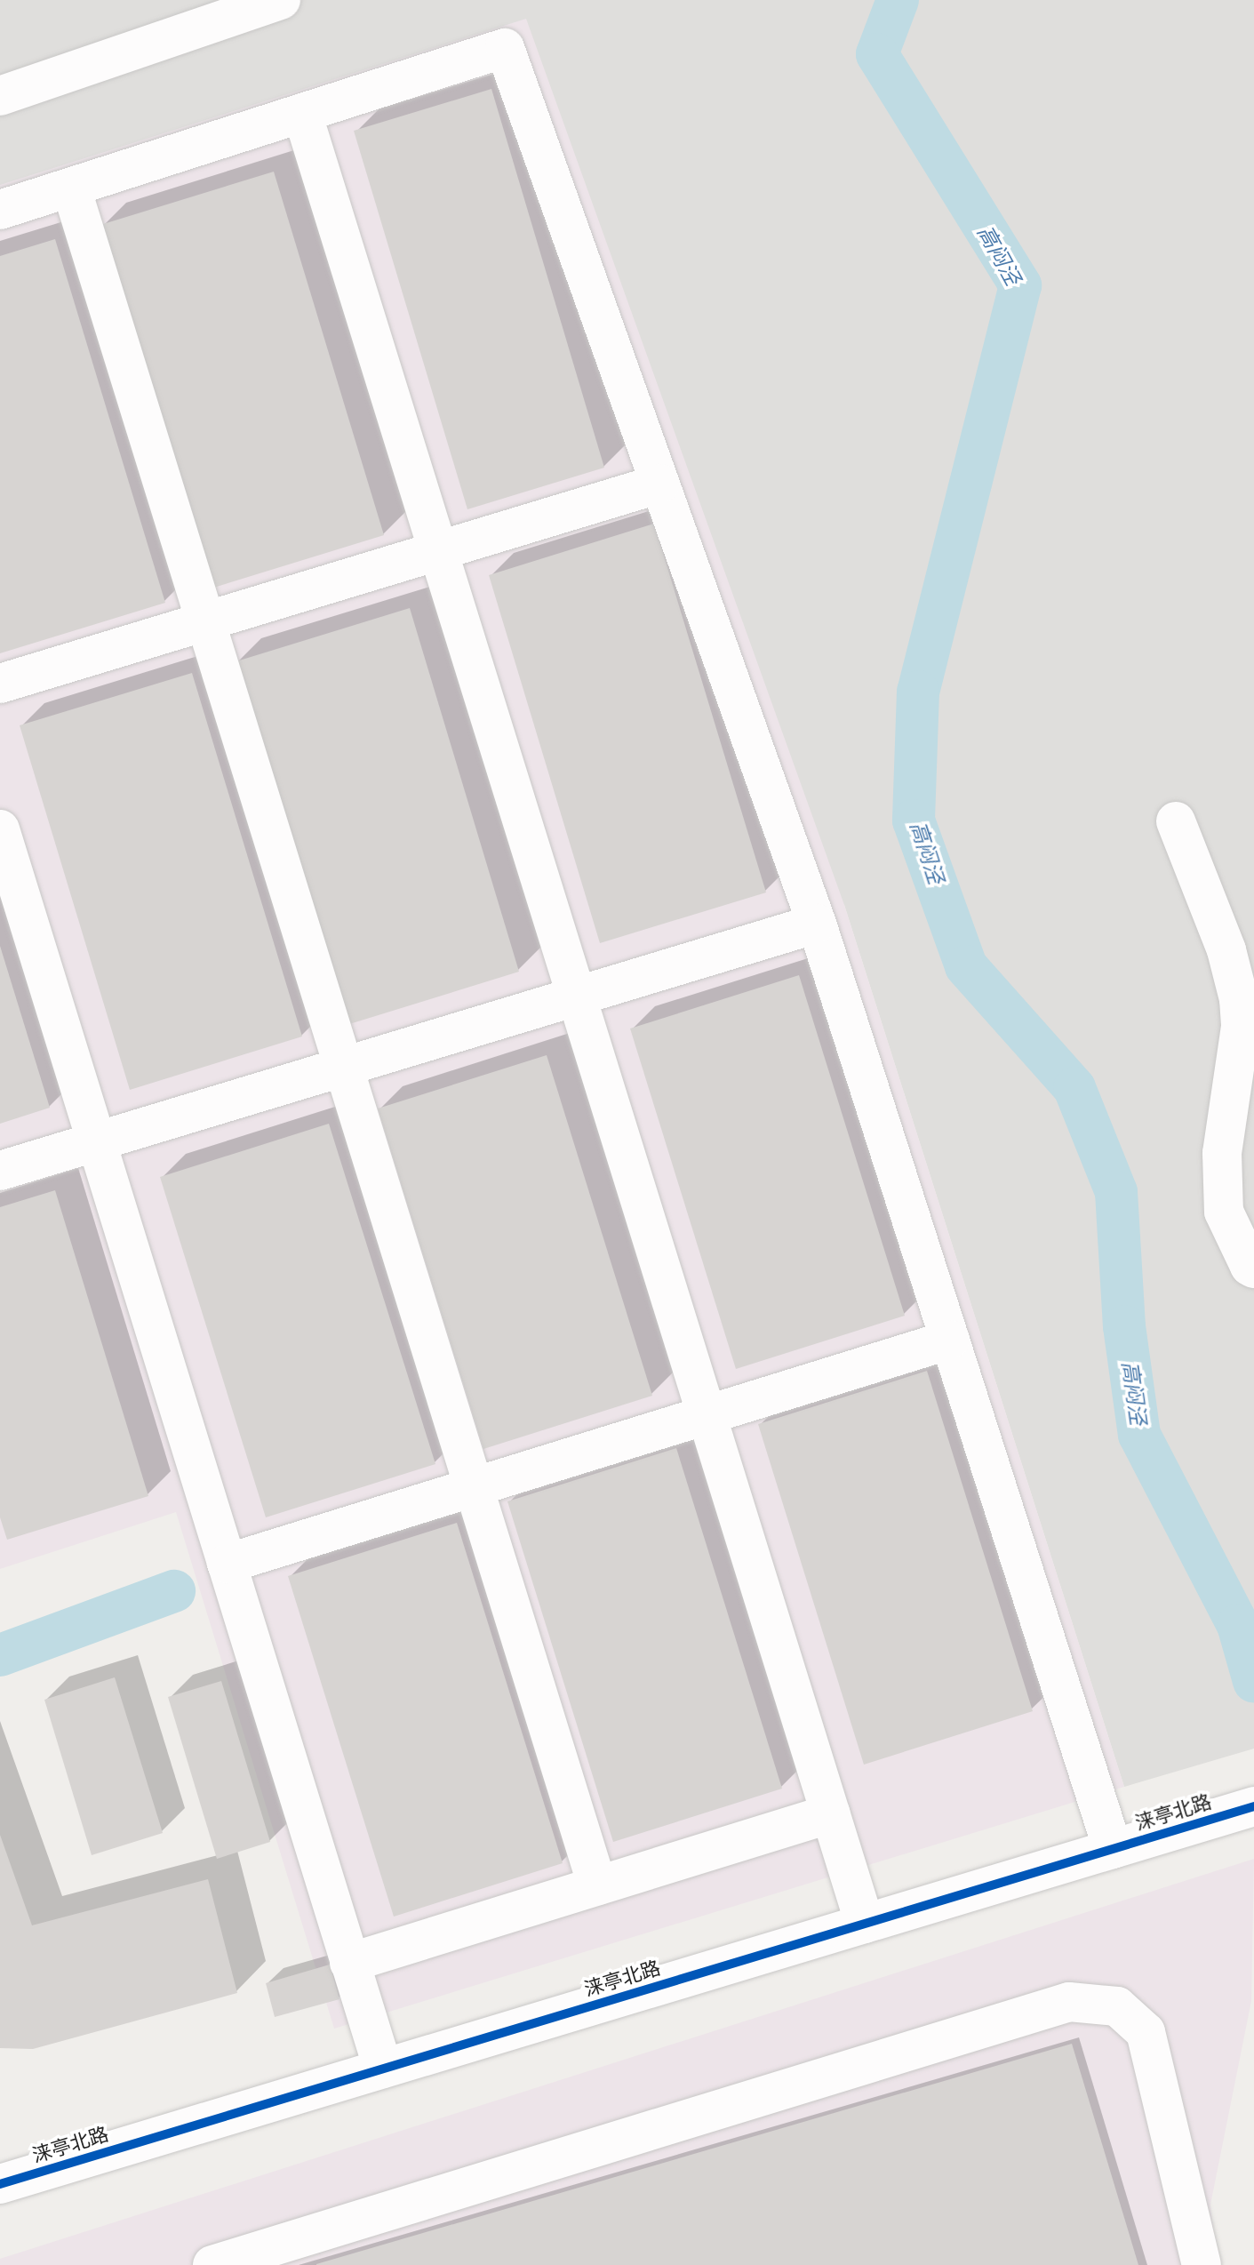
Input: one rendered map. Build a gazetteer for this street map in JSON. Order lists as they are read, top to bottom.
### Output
{
  "streets": {
    "street": ["涞亭北路"]
  },
  "water": ["高闷泾"]
}
